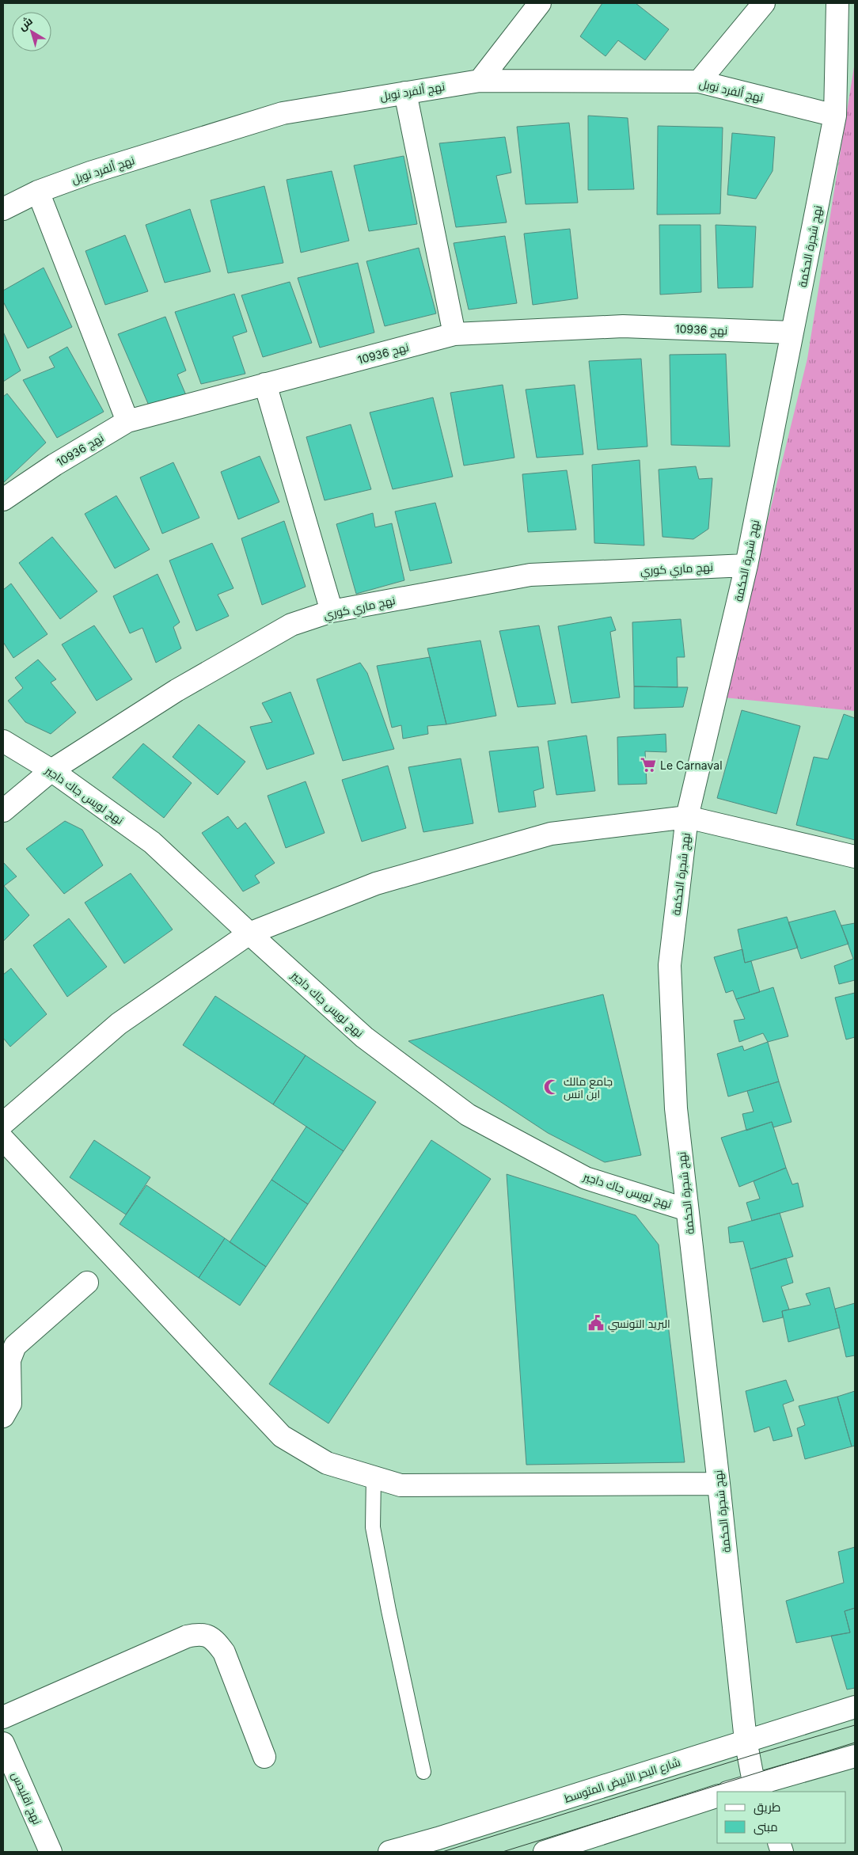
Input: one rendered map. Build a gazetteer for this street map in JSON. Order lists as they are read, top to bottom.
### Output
{
  "streets": {
    "street": [
      "نهج ألفرد نوبل",
      "نهج شجرة الحكمة",
      "نهج 10936",
      "نهج ماري كوري",
      "نهج لويس جاك داجير",
      "شارع البحر الأبيض المتوسط",
      "نهج اقليدس"
    ]
  },
  "crossings": [
    ["نهج ألفرد نوبل", "نهج شجرة الحكمة"],
    ["نهج شجرة الحكمة", "نهج 10936"],
    ["نهج شجرة الحكمة", "نهج ماري كوري"],
    ["نهج شجرة الحكمة", "نهج لويس جاك داجير"],
    ["نهج شجرة الحكمة", "شارع البحر الأبيض المتوسط"],
    ["نهج ماري كوري", "نهج لويس جاك داجير"]
  ],
  "places": {
    "supermarket": ["Le Carnaval"],
    "mosque": ["جامع مالك ابن انس"],
    "public building": ["البريد التونسي"]
  },
  "legend": ["طريق", "مبنى"],
  "north": "top left"
}
